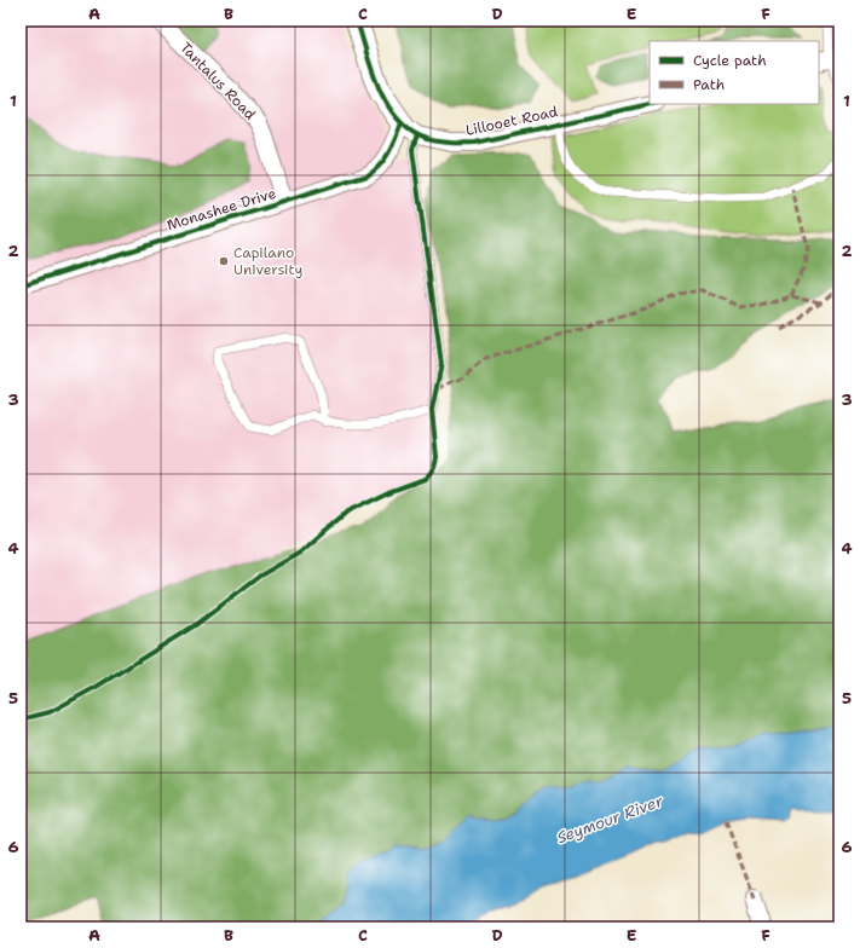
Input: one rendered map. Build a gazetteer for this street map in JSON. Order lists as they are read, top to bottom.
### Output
{
  "streets": {
    "street": ["Tantalus Road", "Lillooet Road", "Monashee Drive"]
  },
  "crossings": [
    ["Tantalus Road", "Monashee Drive"],
    ["Lillooet Road", "Monashee Drive"]
  ],
  "water": ["Seymour River"],
  "places": ["Capilano University"],
  "legend": ["Cycle path", "Path"],
  "grid": {
    "columns": [
      "A",
      "B",
      "C",
      "D",
      "E",
      "F"
    ],
    "rows": [
      "1",
      "2",
      "3",
      "4",
      "5",
      "6"
    ]
  }
}
